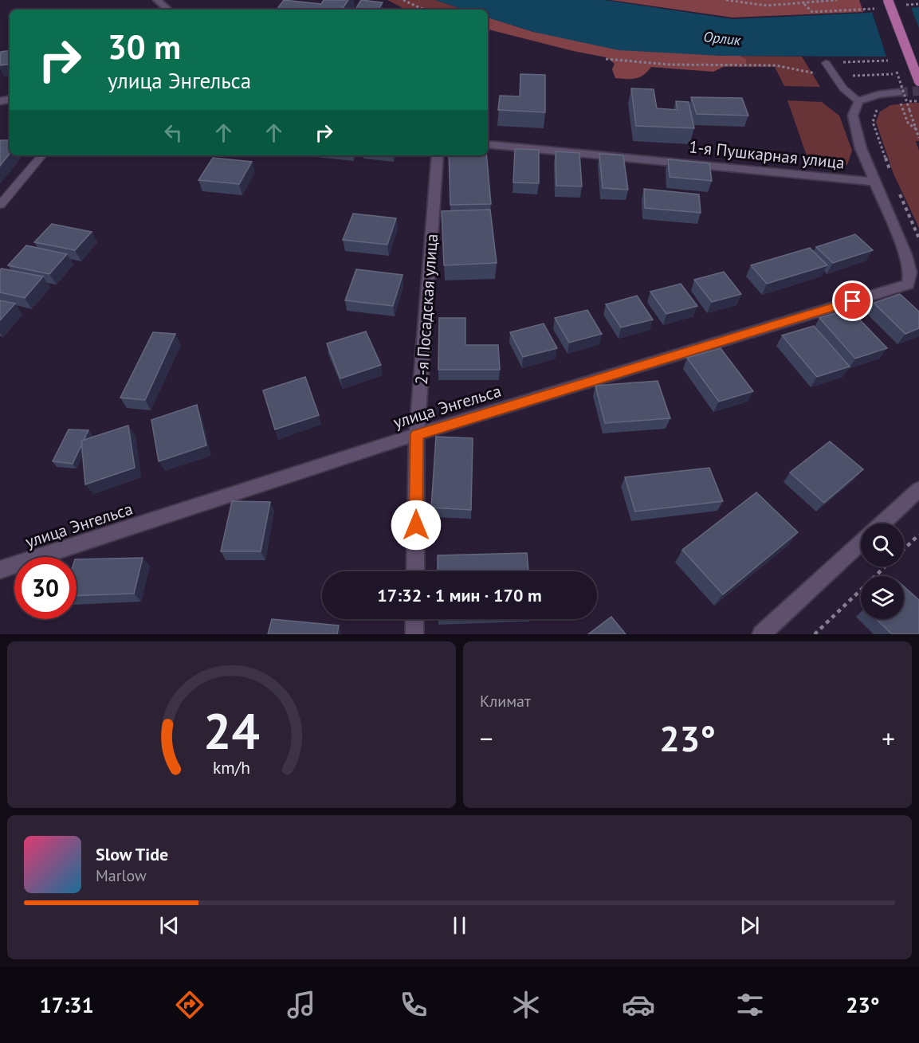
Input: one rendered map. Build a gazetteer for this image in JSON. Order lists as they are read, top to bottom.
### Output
{
  "streets": {
    "street": ["1-я Пушкарная улица", "2-я Посадская улица", "улица Энгельса"]
  },
  "crossings": [
    ["1-я Пушкарная улица", "улица Энгельса"],
    ["2-я Посадская улица", "улица Энгельса"]
  ],
  "water": ["Орлик"],
  "page": {
    "turn": ["30 m", "улица Энгельса"],
    "limit": "30",
    "trip": "17:32 · 1 мин · 170 m",
    "tile": "Климат",
    "heat": ["−", "23°", "+"],
    "song": ["Slow Tide", "Marlow"],
    "tabs": ["17:31", "23°"],
    "gauge": ["24", "km/h"]
  }
}
